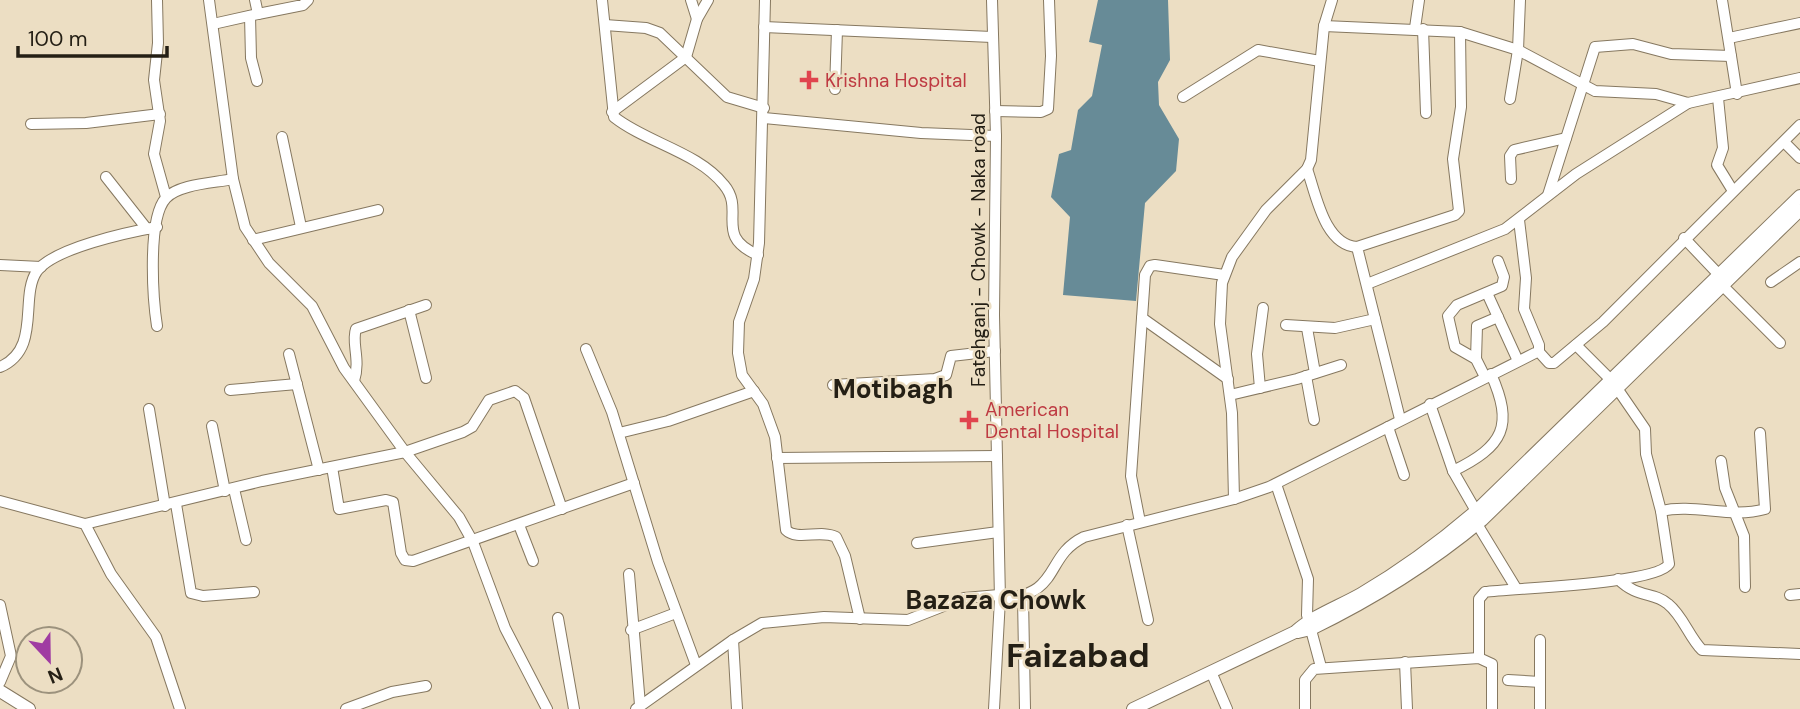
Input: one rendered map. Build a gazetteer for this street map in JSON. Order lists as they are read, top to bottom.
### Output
{
  "streets": {
    "street": ["Fatehganj - Chowk - Naka road"]
  },
  "districts": ["Motibagh", "Bazaza Chowk", "Faizabad"],
  "places": {
    "health": ["Krishna Hospital", "American Dental Hospital"]
  },
  "scale_bar": "100 m",
  "north": "bottom"
}
